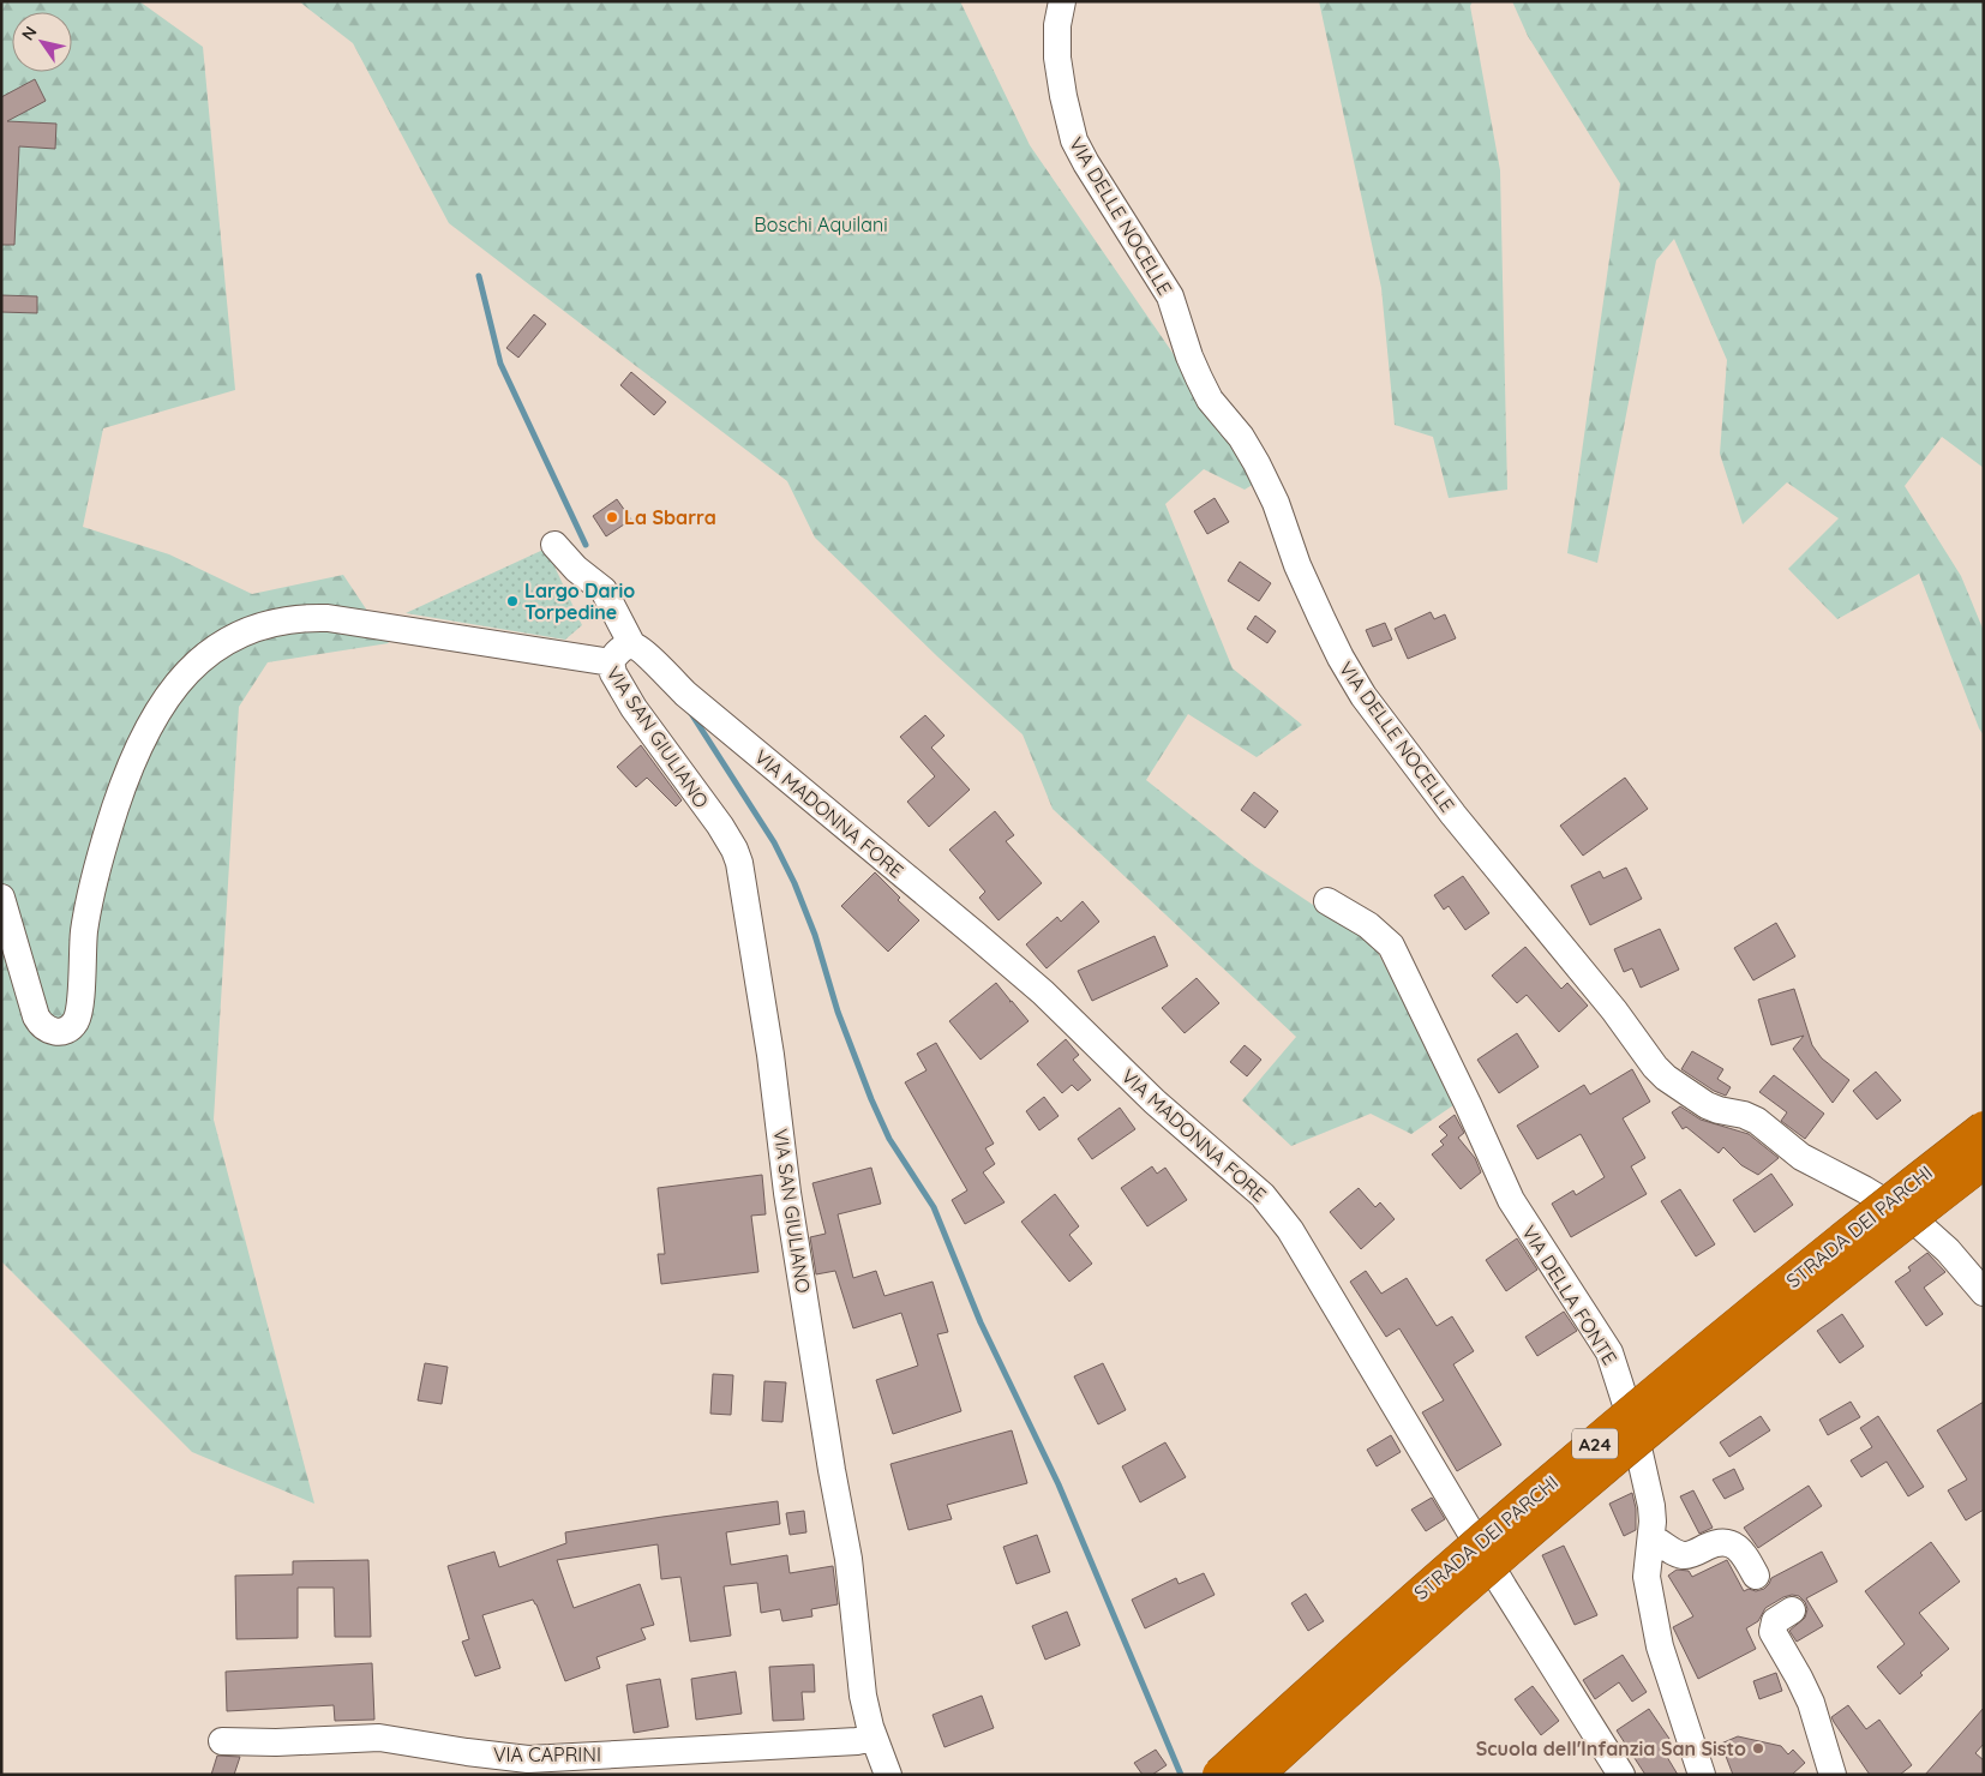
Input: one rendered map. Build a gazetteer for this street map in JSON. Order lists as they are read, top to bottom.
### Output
{
  "streets": {
    "highway": ["STRADA DEI PARCHI", "A24"],
    "street": [
      "VIA DELLE NOCELLE",
      "VIA SAN GIULIANO",
      "VIA MADONNA FORE",
      "VIA DELLA FONTE",
      "VIA CAPRINI"
    ]
  },
  "crossings": [
    ["VIA SAN GIULIANO", "VIA CAPRINI"]
  ],
  "parks": ["Boschi Aquilani"],
  "places": ["La Sbarra", "Largo Dario Torpedine", "Scuola dell'Infanzia San Sisto"],
  "north": "top left"
}
